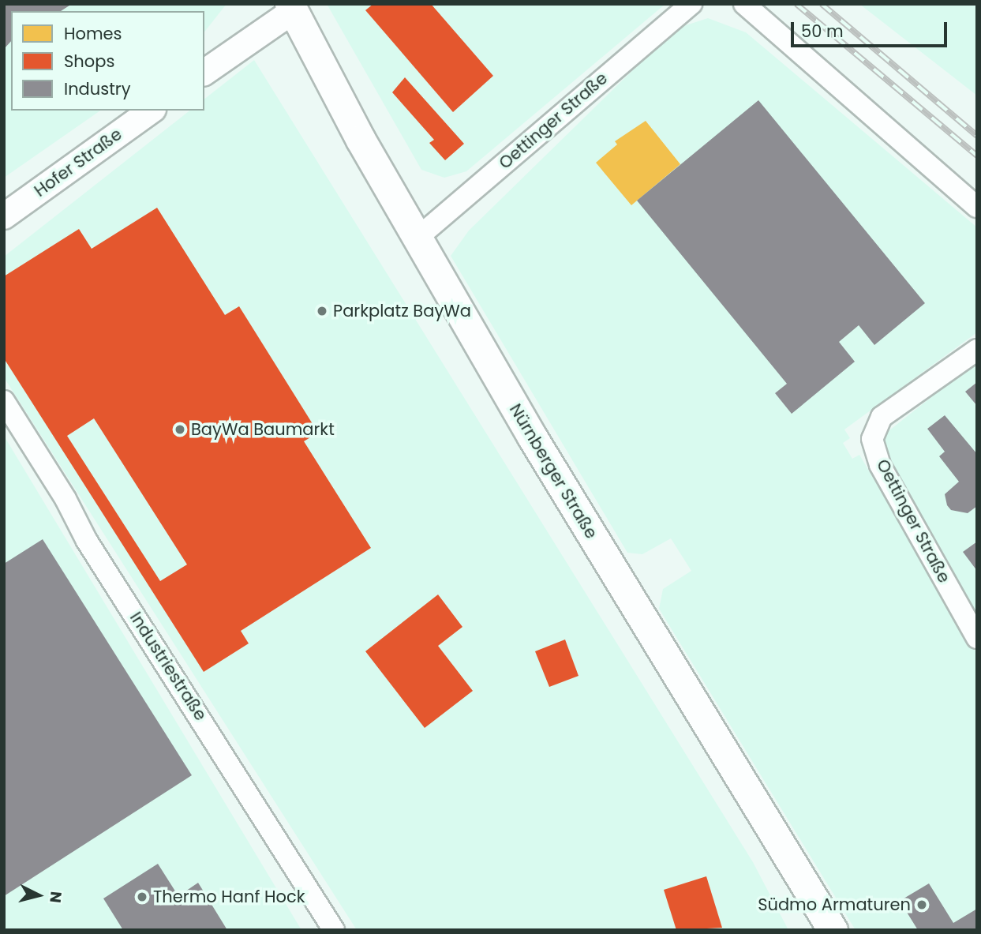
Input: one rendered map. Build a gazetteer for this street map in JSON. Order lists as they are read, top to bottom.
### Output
{
  "streets": {
    "main road": ["Nürnberger Straße"],
    "street": ["Oettinger Straße", "Hofer Straße", "Industriestraße"]
  },
  "crossings": [
    ["Oettinger Straße", "Nürnberger Straße"]
  ],
  "places": [
    "Parkplatz BayWa",
    "BayWa Baumarkt",
    "Thermo Hanf Hock",
    "Südmo Armaturen"
  ],
  "legend": ["Homes", "Shops", "Industry"],
  "scale_bar": "50 m",
  "north": "right"
}
